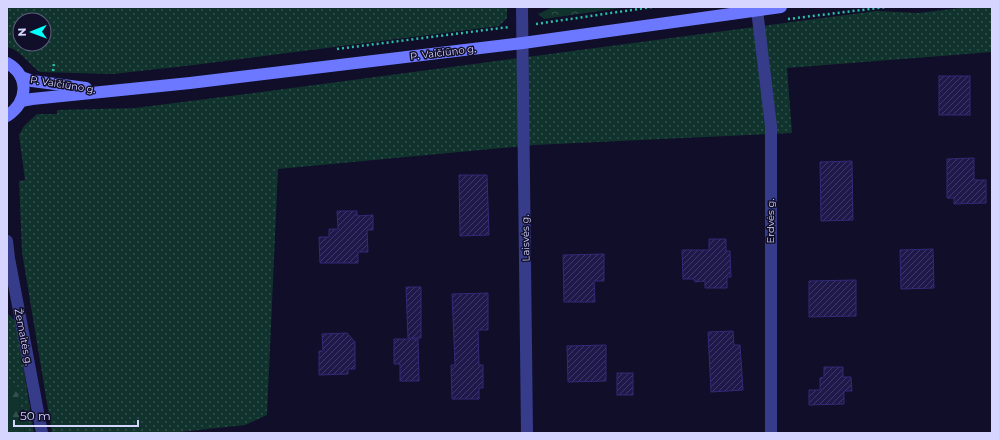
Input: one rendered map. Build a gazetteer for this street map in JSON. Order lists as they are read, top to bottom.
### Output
{
  "streets": {
    "main road": ["P. Vaičiūno g."],
    "street": ["Erdvės g.", "Laisvės g.", "Žemaitės g."]
  },
  "crossings": [
    ["P. Vaičiūno g.", "Erdvės g."],
    ["P. Vaičiūno g.", "Laisvės g."]
  ],
  "scale_bar": "50 m",
  "north": "left"
}
